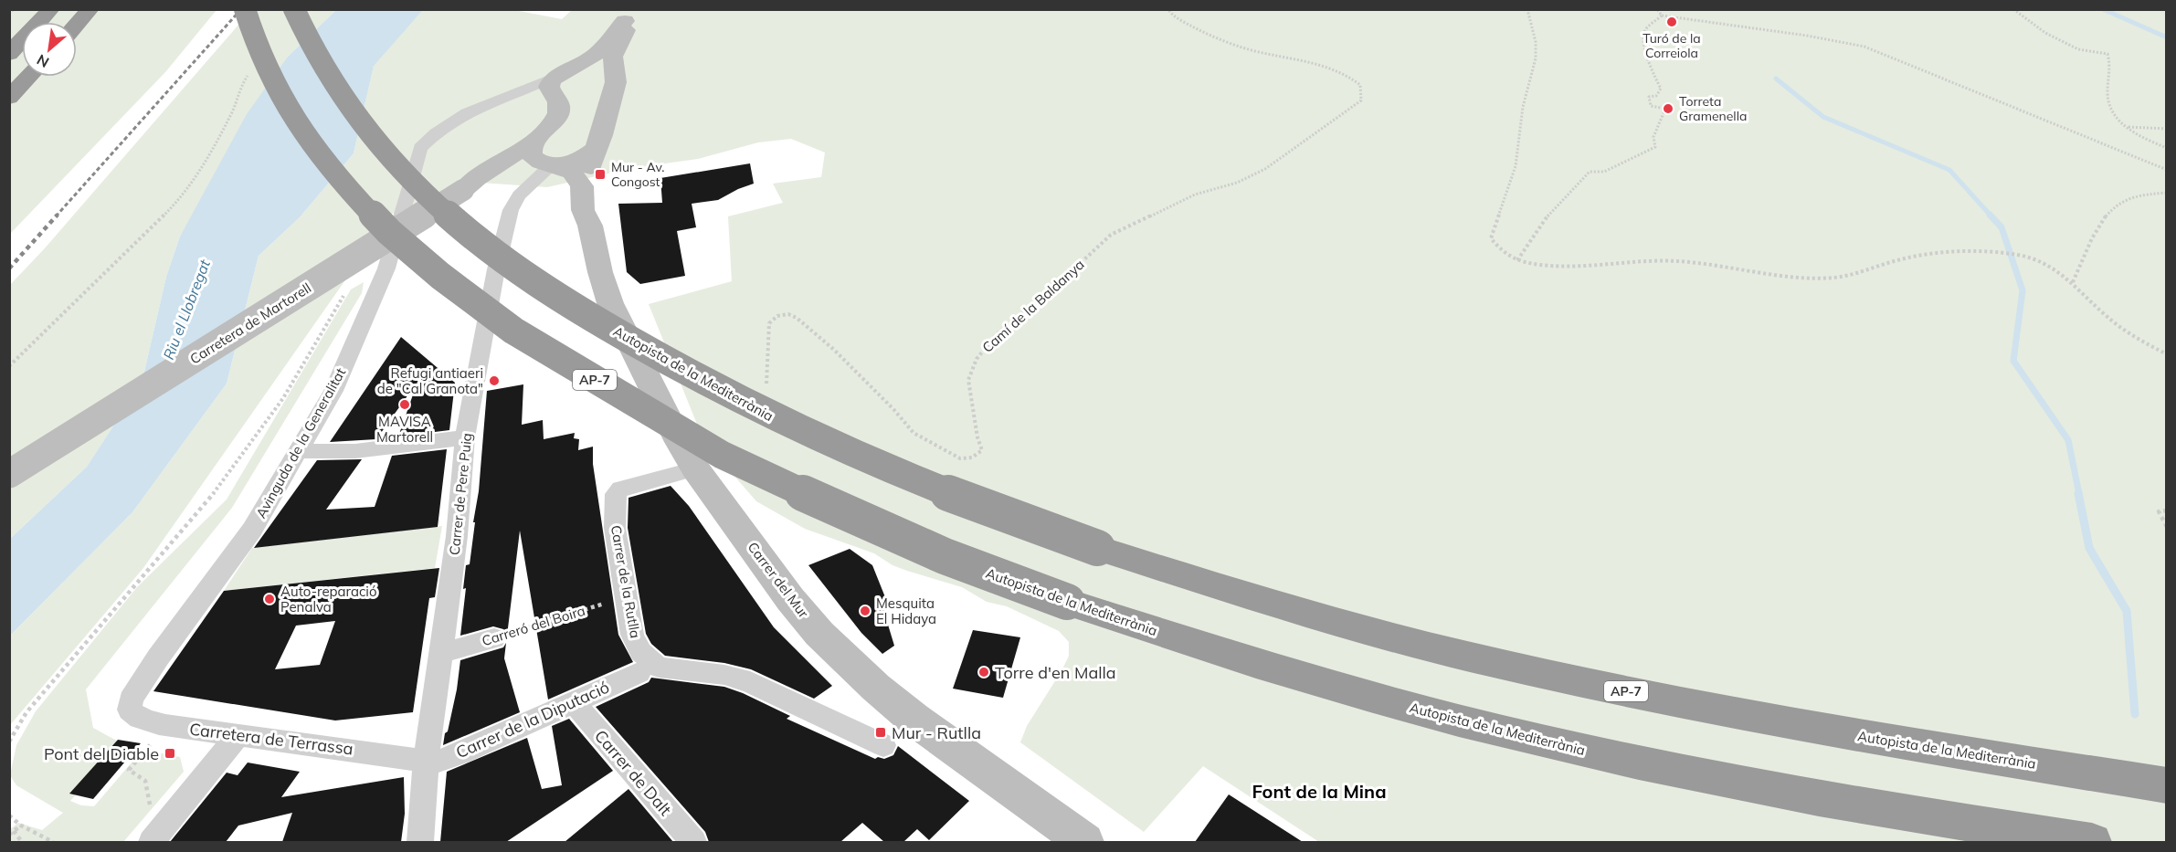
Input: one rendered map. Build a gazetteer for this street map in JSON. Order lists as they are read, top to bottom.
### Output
{
  "streets": {
    "highway": ["Autopista de la Mediterrània", "AP-7"],
    "main road": ["Carretera de Martorell", "Carrer del Mur"],
    "street": [
      "Avinguda de la Generalitat",
      "Carrer de Pere Puig",
      "Carrer de la Rutlla",
      "Carreró del Boira",
      "Carrer de la Diputació",
      "Carretera de Terrassa",
      "Carrer de Dalt"
    ],
    "path": ["Camí de la Baldanya"]
  },
  "crossings": [
    ["Avinguda de la Generalitat", "Carretera de Terrassa"],
    ["Carrer de Pere Puig", "Carrer del Mur"],
    ["Carrer de Pere Puig", "Carreró del Boira"],
    ["Carrer de Pere Puig", "Carrer de la Diputació"],
    ["Carrer de Pere Puig", "Carretera de Terrassa"],
    ["Carrer del Mur", "Carrer de la Rutlla"],
    ["Carrer de la Rutlla", "Carreró del Boira"],
    ["Carrer de la Diputació", "Carretera de Terrassa"],
    ["Carrer de la Diputació", "Carrer de Dalt"]
  ],
  "districts": ["Font de la Mina"],
  "water": ["Riu el Llobregat"],
  "places": {
    "other": [
      "Turó de la Correiola",
      "Torreta Gramenella",
      "Refugi antiaeri de \"Cal Granota\"",
      "MAVISA Martorell",
      "Auto-reparació Penalva",
      "Mesquita El Hidaya",
      "Torre d'en Malla"
    ],
    "transit": ["Mur - Av. Congost", "Mur - Rutlla", "Pont del Diable"]
  },
  "north": "bottom left"
}
